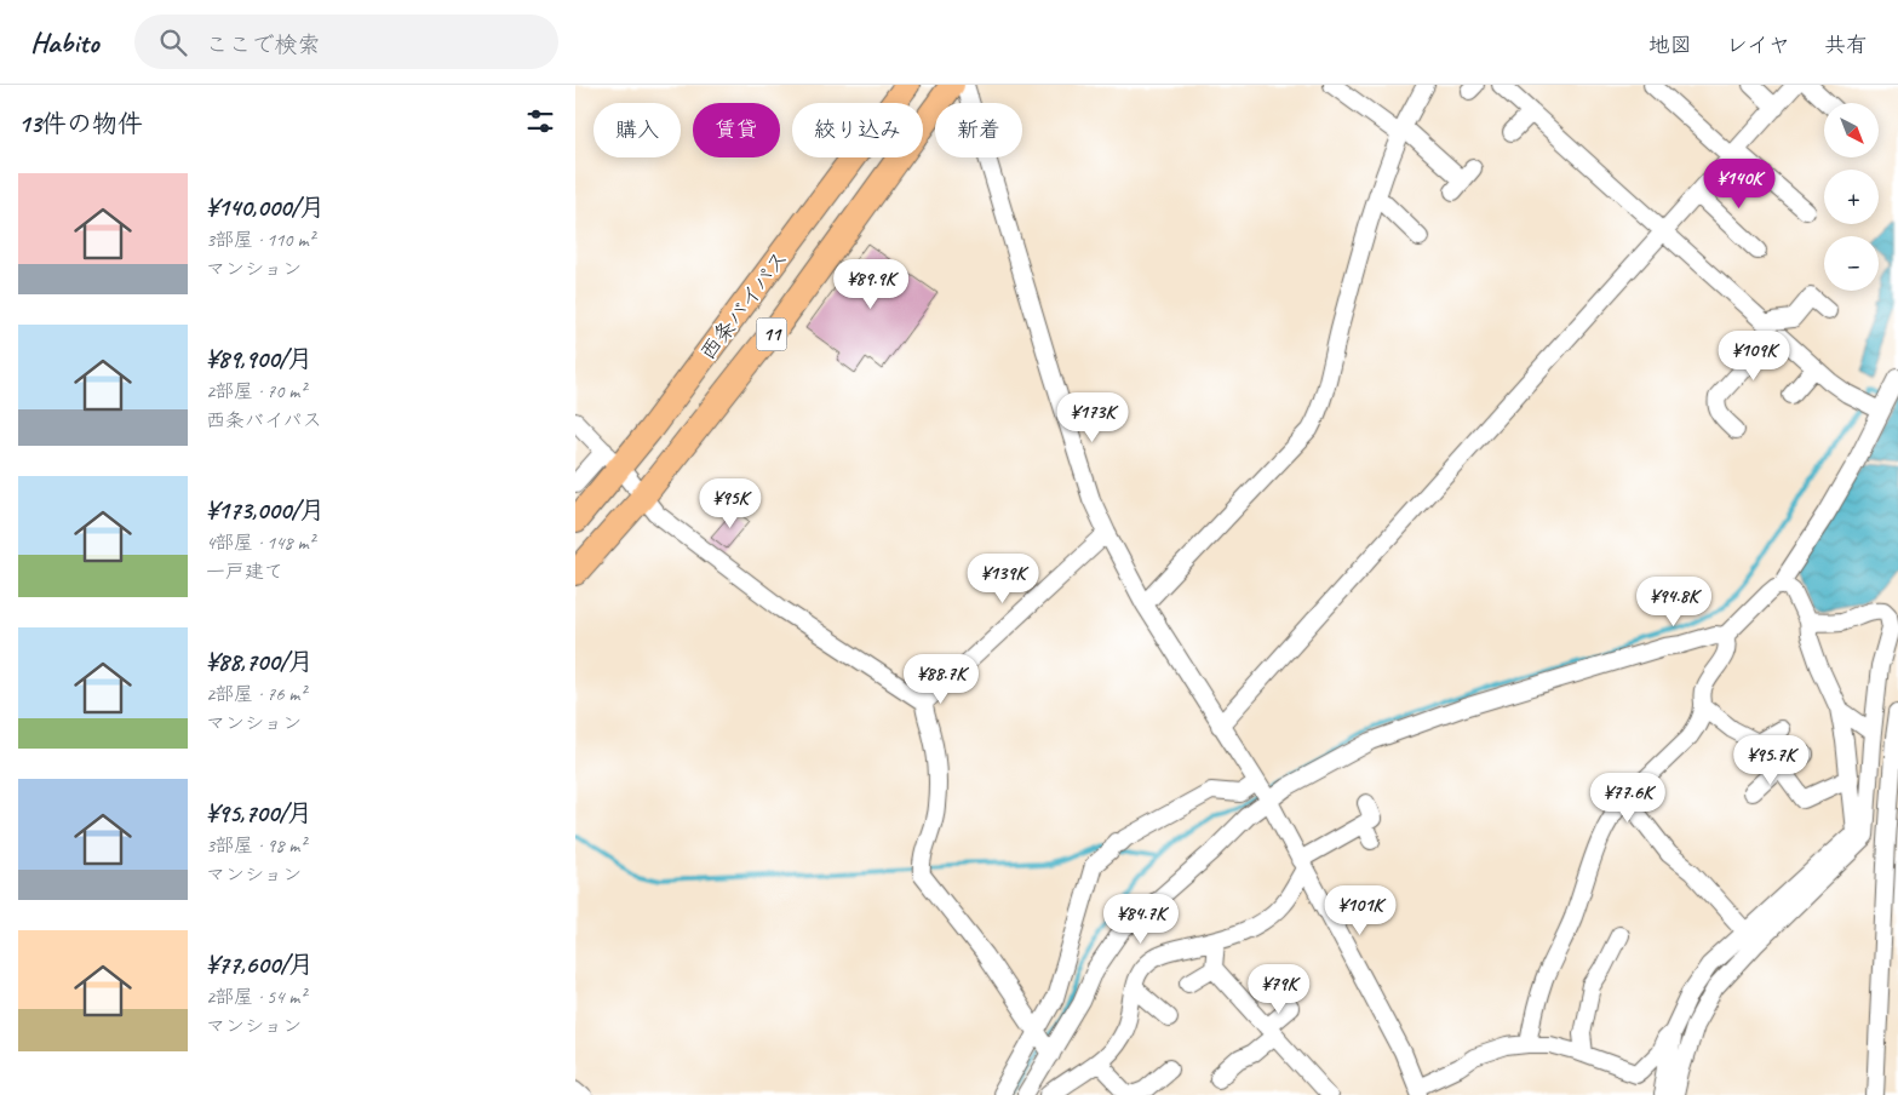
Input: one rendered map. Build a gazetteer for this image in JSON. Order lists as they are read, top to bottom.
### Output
{
  "streets": {
    "highway": ["西条バイパス", "11"]
  },
  "north": "bottom right",
  "page": {
    "header": "Habito",
    "search": "ここで検索",
    "nav": ["地図", "レイヤ", "共有"],
    "heading": "13件の物件",
    "map_buttons": ["+", "−"],
    "chip": [
      "購入",
      "賃貸",
      "絞り込み",
      "新着"
    ],
    "list": [
      {
        "name": "¥140,000/月",
        "note": "3部屋 · 110 m² · マンション"
      },
      {
        "name": "¥89,900/月",
        "note": "2部屋 · 70 m² · 西条バイパス"
      },
      {
        "name": "¥173,000/月",
        "note": "4部屋 · 148 m² · 一戸建て"
      },
      {
        "name": "¥88,700/月",
        "note": "2部屋 · 76 m² · マンション"
      },
      {
        "name": "¥95,700/月",
        "note": "3部屋 · 98 m² · マンション"
      },
      {
        "name": "¥77,600/月",
        "note": "2部屋 · 54 m² · マンション"
      }
    ],
    "price": [
      "¥140K",
      "¥89.9K",
      "¥109K",
      "¥173K",
      "¥95K",
      "¥139K",
      "¥94.8K",
      "¥88.7K",
      "¥95.7K",
      "¥77.6K",
      "¥101K",
      "¥84.7K",
      "¥79K"
    ]
  }
}
